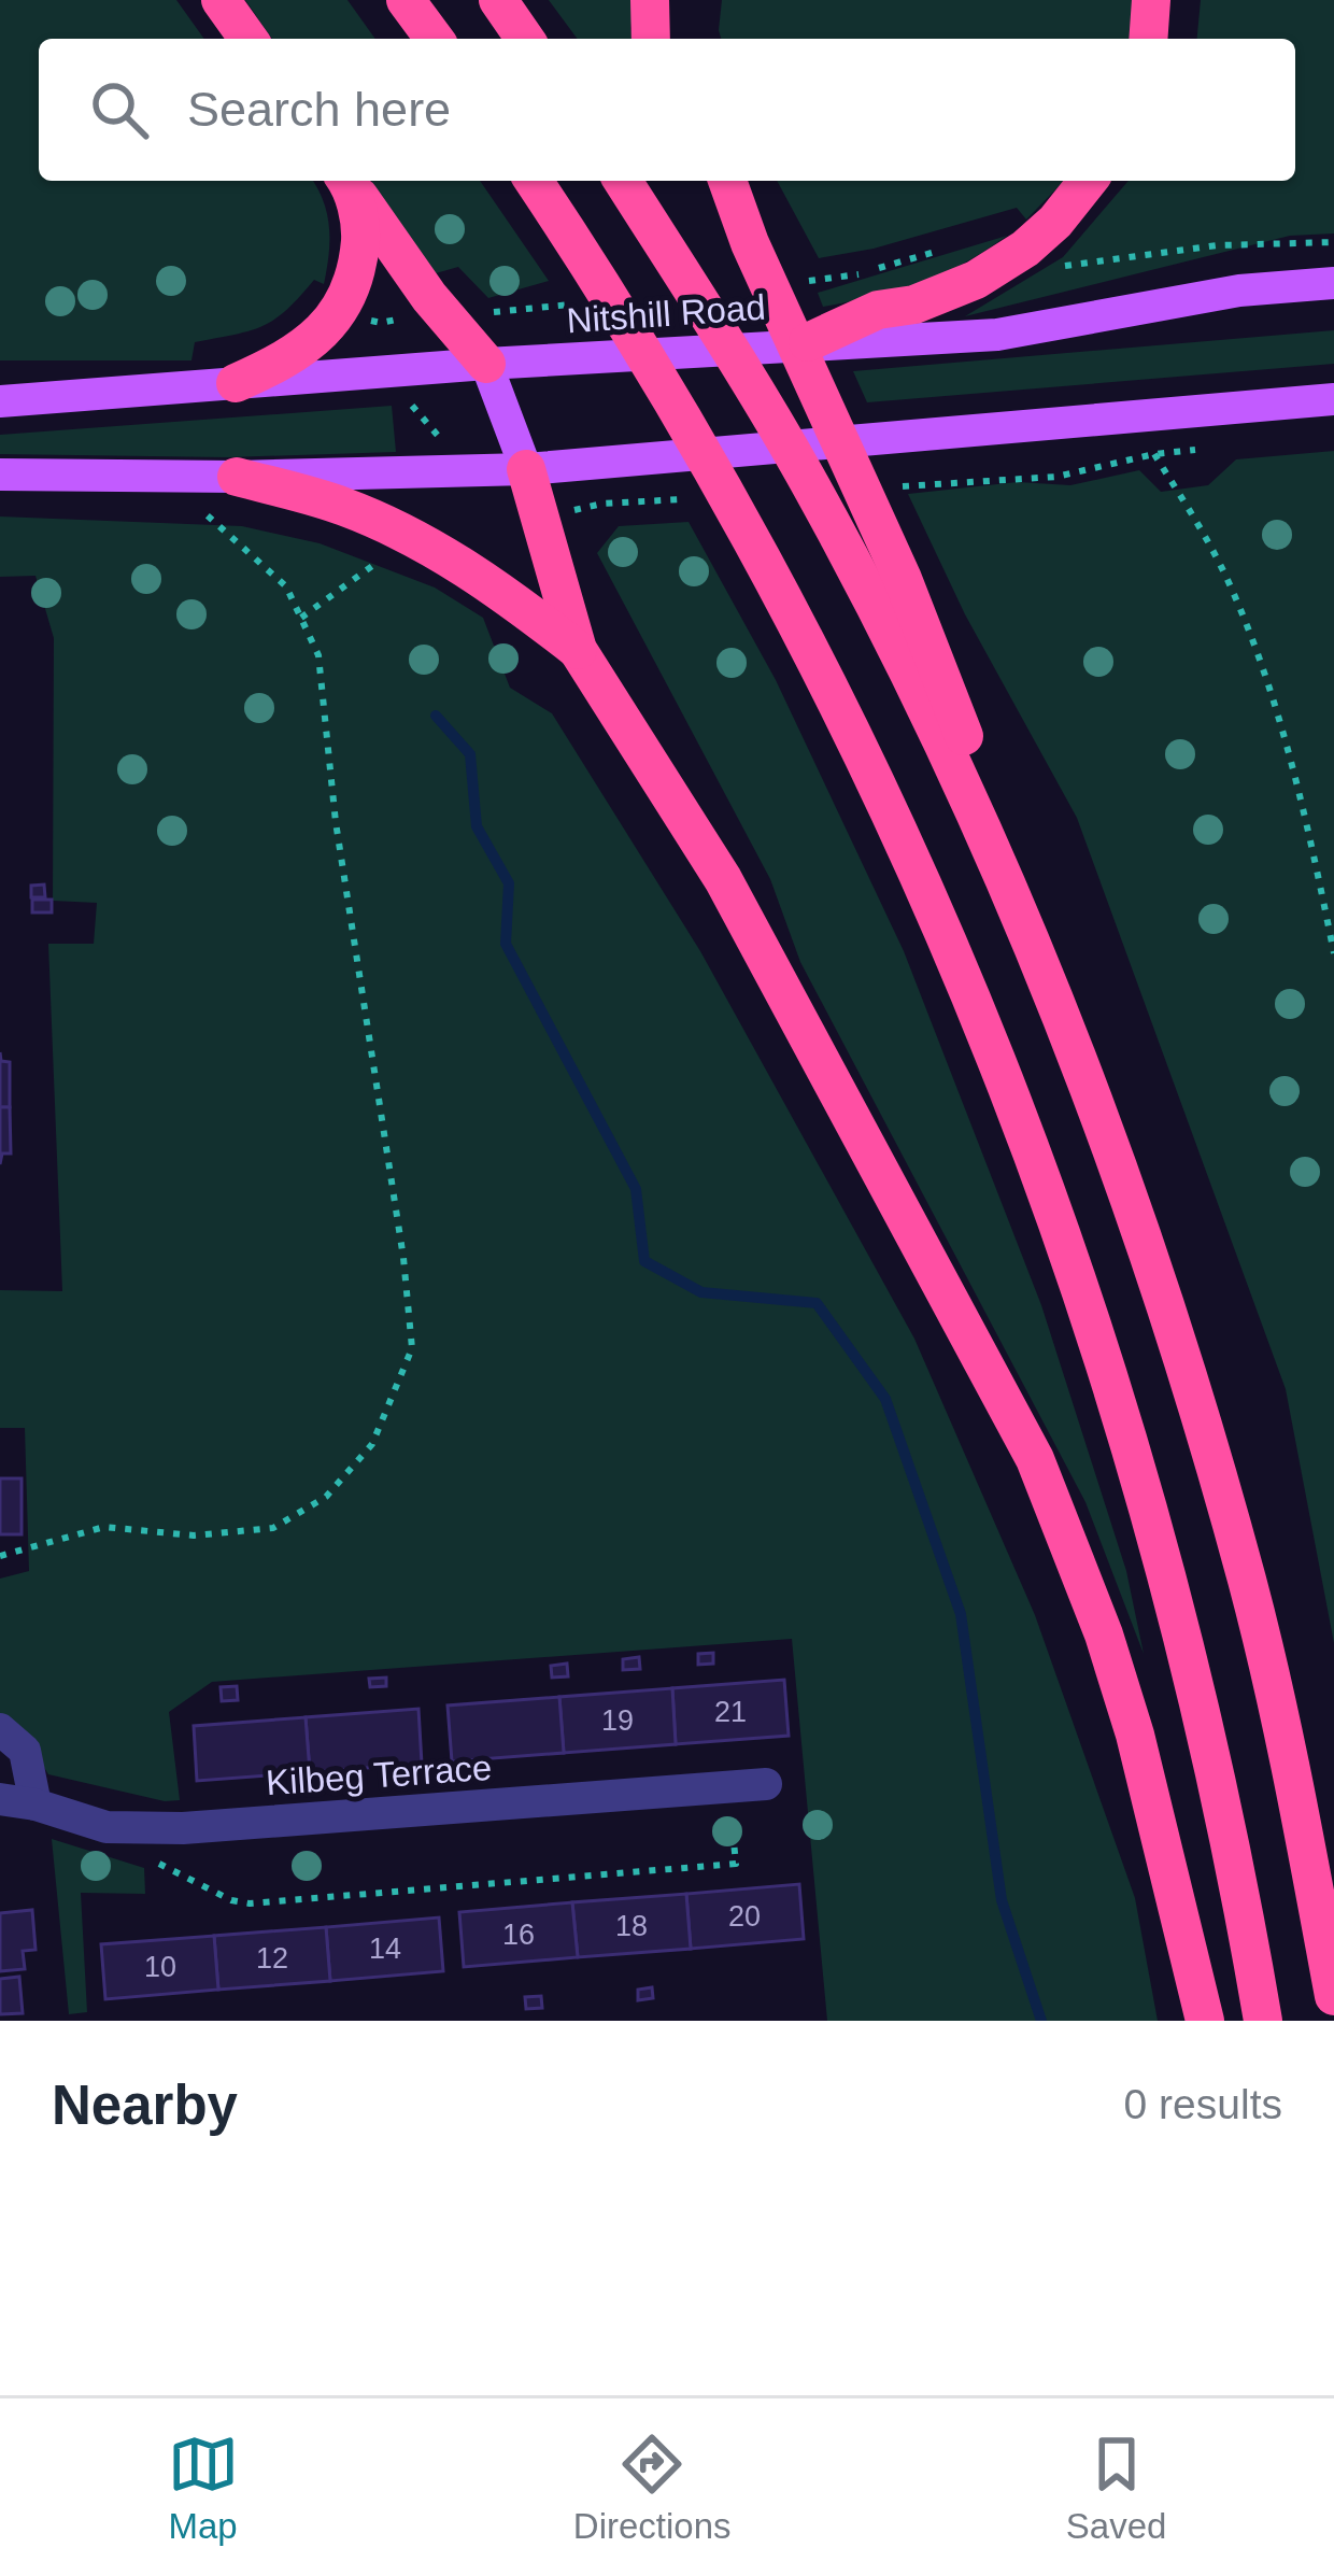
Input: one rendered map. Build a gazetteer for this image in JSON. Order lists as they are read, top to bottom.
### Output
{
  "streets": {
    "main road": ["Nitshill Road"],
    "street": ["Kilbeg Terrace"]
  },
  "house_numbers": [
    "21",
    "19",
    "20",
    "18",
    "16",
    "14",
    "12",
    "10"
  ],
  "page": {
    "search": "Search here",
    "heading": ["Nearby", "0 results"],
    "nav": ["Map", "Directions", "Saved"]
  }
}
